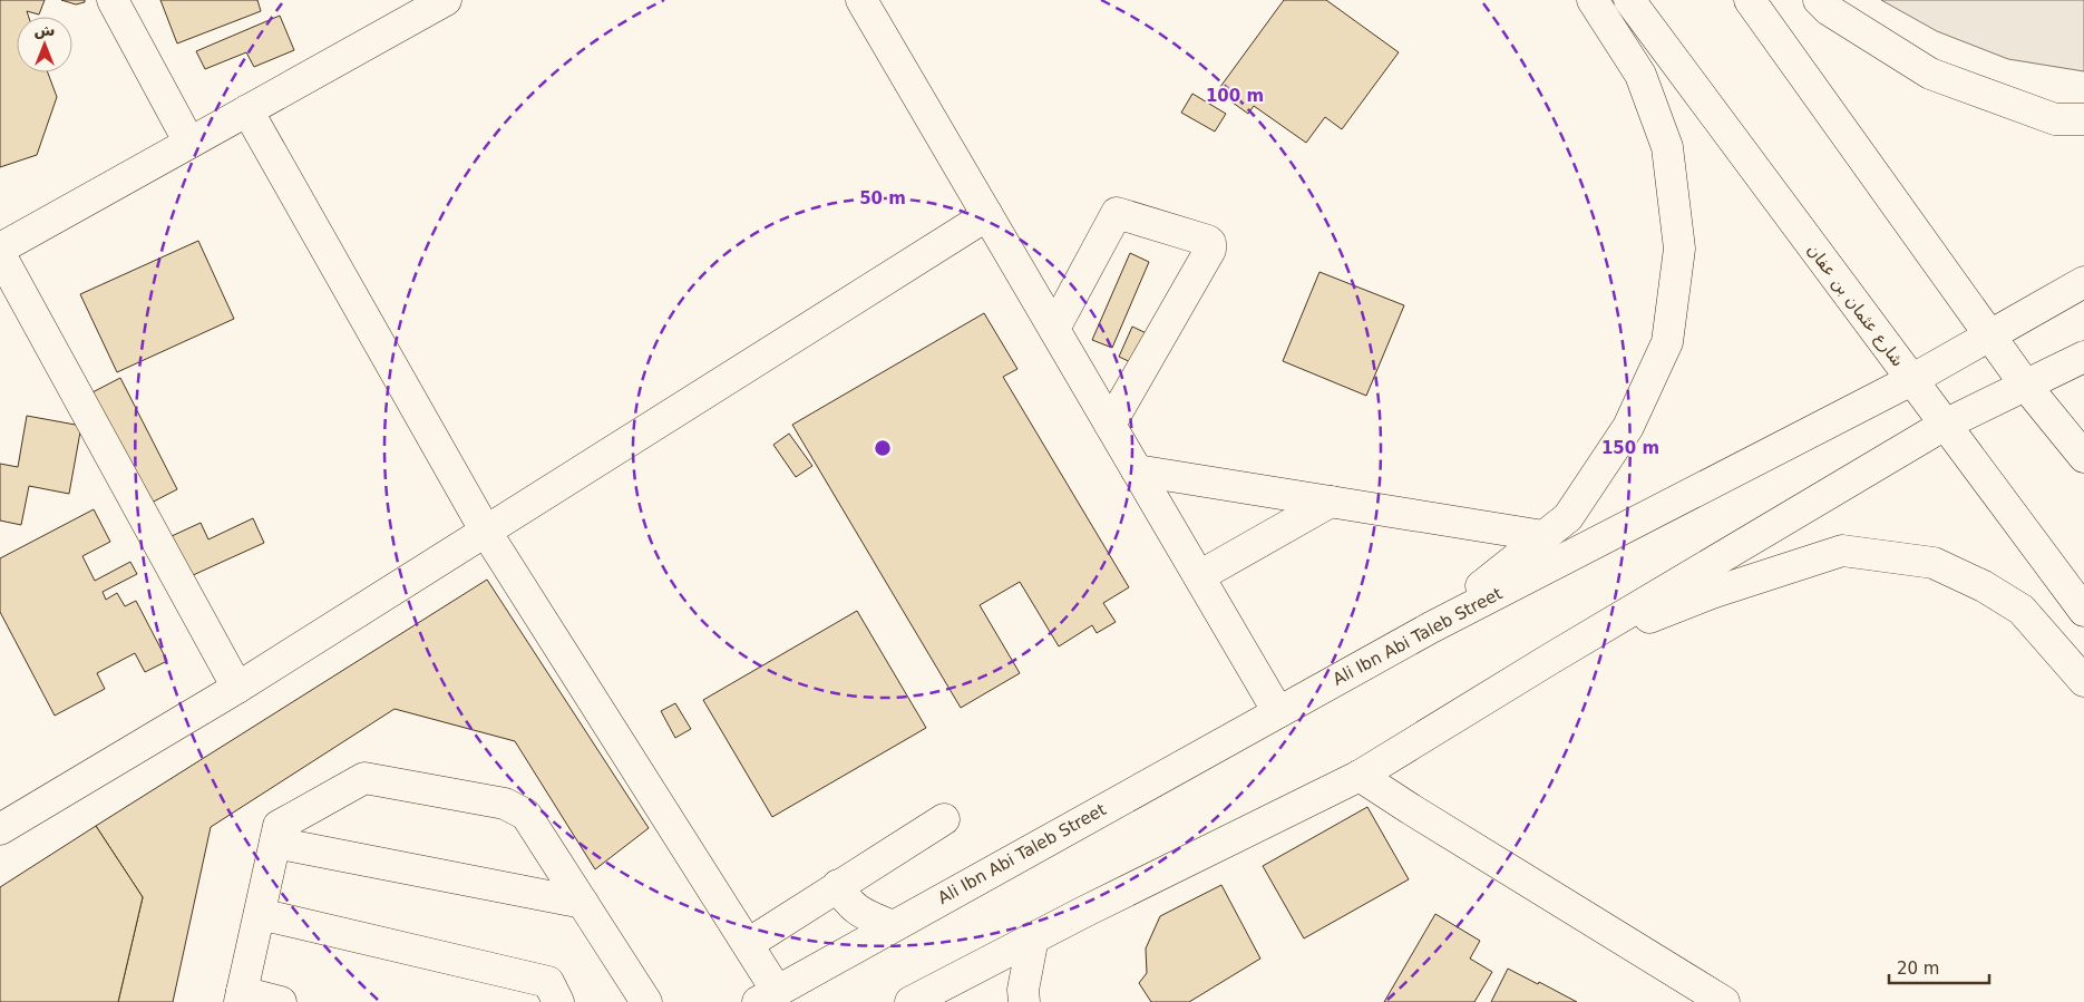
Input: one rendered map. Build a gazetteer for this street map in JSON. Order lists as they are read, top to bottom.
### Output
{
  "streets": {
    "street": ["شارع عثمان بن عفان", "Ali Ibn Abi Taleb Street"]
  },
  "crossings": [
    ["شارع عثمان بن عفان", "Ali Ibn Abi Taleb Street"]
  ],
  "scale_bar": "20 m",
  "north": "top",
  "rings": ["100 m", "50 m", "150 m"]
}
